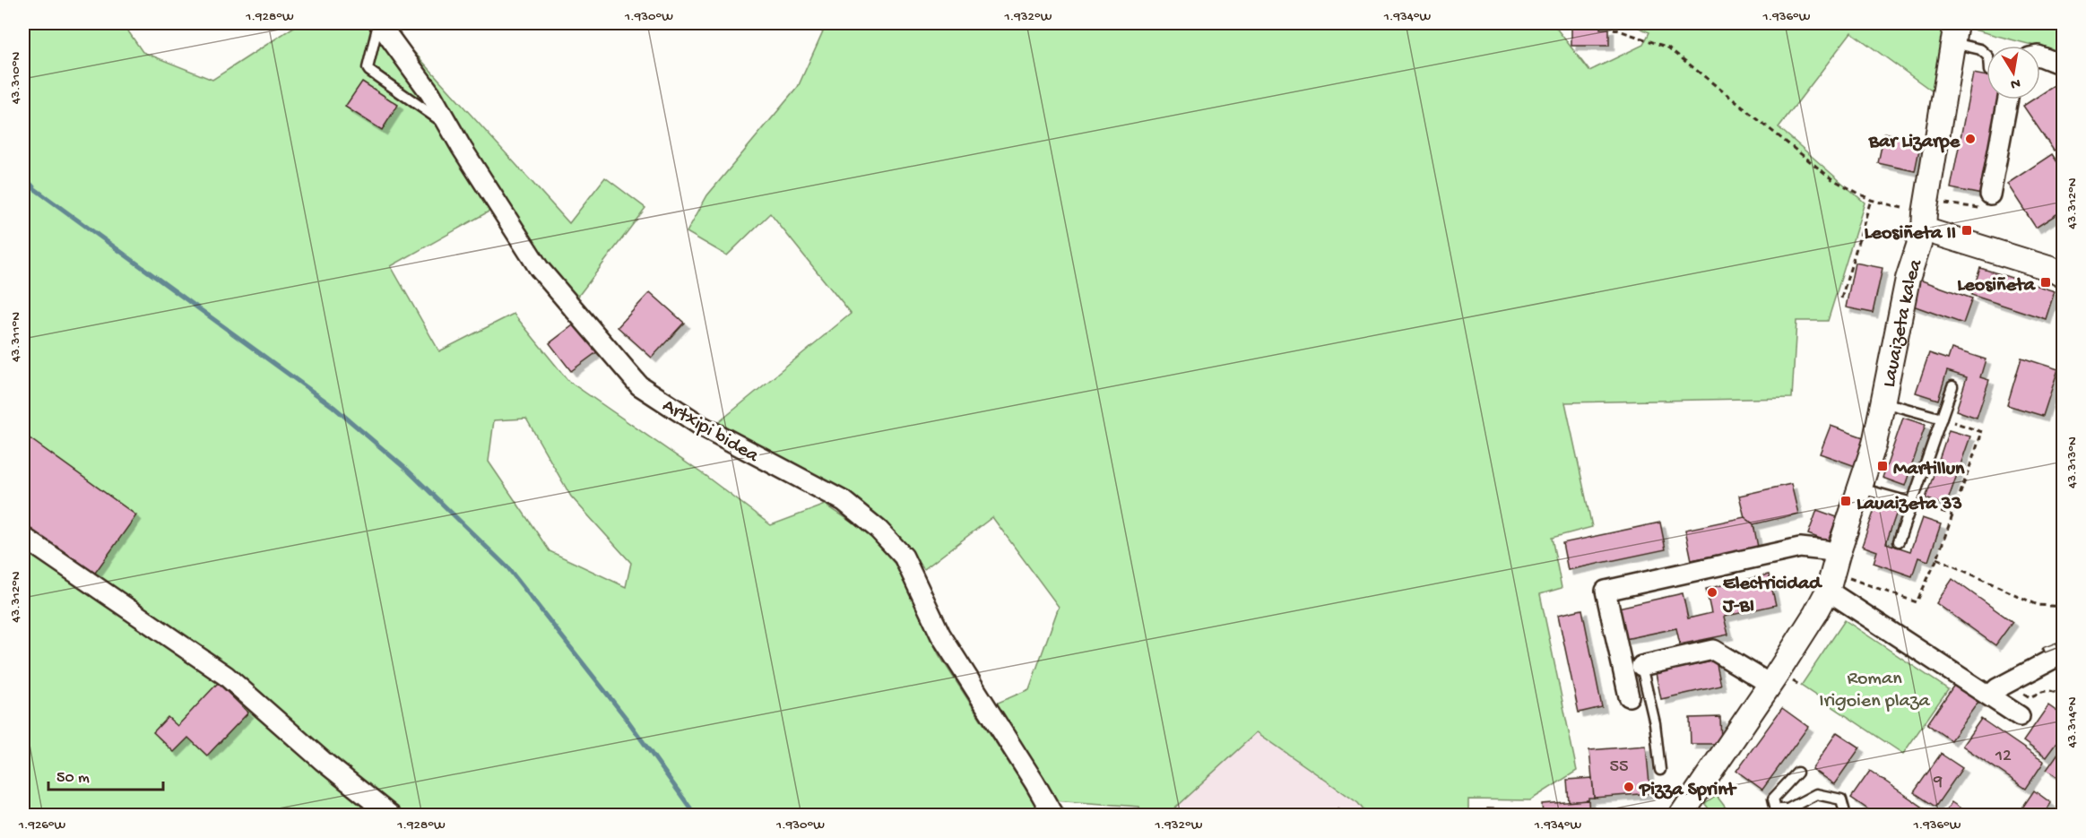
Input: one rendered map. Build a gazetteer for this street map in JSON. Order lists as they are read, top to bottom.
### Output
{
  "streets": {
    "street": ["Lauaizeta kalea", "Artxipi bidea"]
  },
  "parks": ["Roman Irigoien plaza"],
  "places": {
    "other": ["Bar Lizarpe", "Electricidad J-BI", "Pizza Sprint"],
    "transit": [
      "Leosiñeta II",
      "Leosiñeta",
      "Martillun",
      "Lauaizeta 33"
    ]
  },
  "house_numbers": ["12", "55", "9"],
  "scale_bar": "50 m",
  "north": "bottom",
  "coordinates": [
    "1.928°W",
    "1.930°W",
    "1.932°W",
    "1.934°W",
    "1.936°W",
    "43.310°N",
    "43.312°N",
    "43.311°N",
    "43.313°N",
    "43.314°N",
    "1.926°W"
  ]
}
